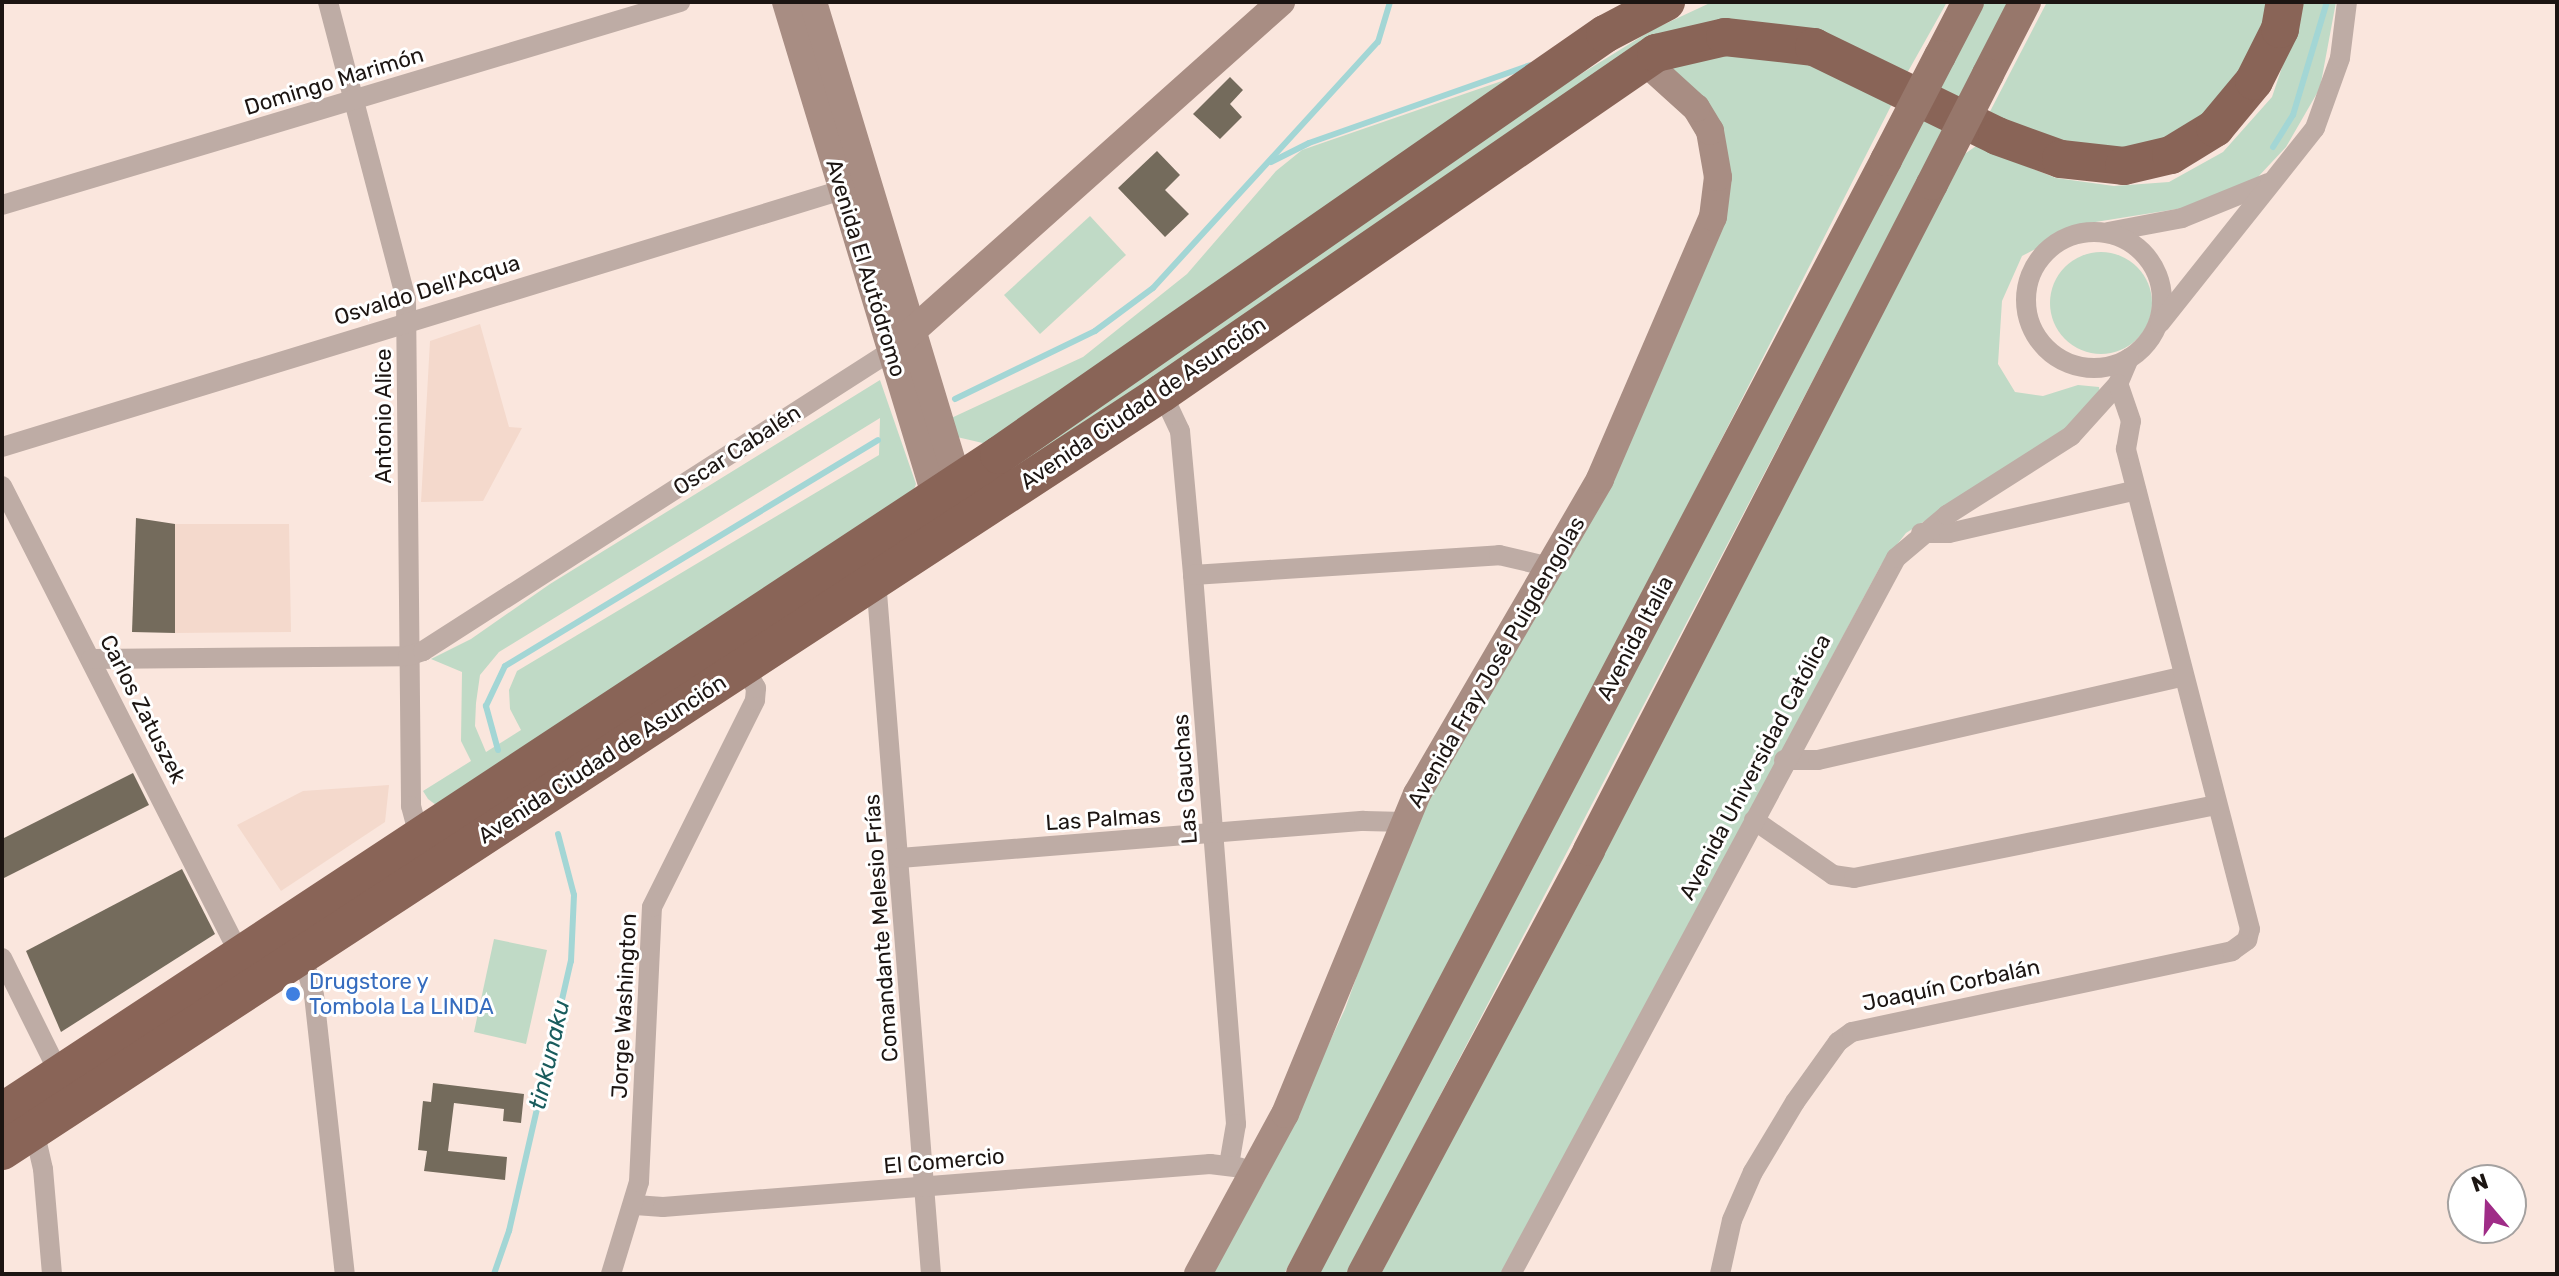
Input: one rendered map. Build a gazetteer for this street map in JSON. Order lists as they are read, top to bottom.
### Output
{
  "streets": {
    "highway": ["Avenida Ciudad de Asunción"],
    "main road": ["Avenida Italia"],
    "street": [
      "Domingo Marimón",
      "Avenida El Autódromo",
      "Osvaldo Dell'Acqua",
      "Antonio Alice",
      "Oscar Cabalén",
      "Avenida Fray José Puigdengolas",
      "Carlos Zatuszek",
      "Avenida Universidad Católica",
      "Las Gauchas",
      "Las Palmas",
      "Comandante Melesio Frías",
      "Joaquín Corbalán",
      "Jorge Washington",
      "El Comercio"
    ]
  },
  "crossings": [
    ["Domingo Marimón", "Antonio Alice"],
    ["Avenida El Autódromo", "Osvaldo Dell'Acqua"],
    ["Avenida El Autódromo", "Avenida Ciudad de Asunción"],
    ["Avenida El Autódromo", "Oscar Cabalén"],
    ["Osvaldo Dell'Acqua", "Antonio Alice"],
    ["Avenida Ciudad de Asunción", "Antonio Alice"],
    ["Avenida Ciudad de Asunción", "Avenida Fray José Puigdengolas"],
    ["Avenida Ciudad de Asunción", "Carlos Zatuszek"],
    ["Avenida Ciudad de Asunción", "Las Gauchas"],
    ["Avenida Ciudad de Asunción", "Comandante Melesio Frías"],
    ["Avenida Ciudad de Asunción", "Jorge Washington"],
    ["Antonio Alice", "Oscar Cabalén"],
    ["Oscar Cabalén", "Carlos Zatuszek"],
    ["Avenida Fray José Puigdengolas", "Las Gauchas"],
    ["Avenida Fray José Puigdengolas", "Las Palmas"],
    ["Avenida Fray José Puigdengolas", "El Comercio"],
    ["Las Gauchas", "Las Palmas"],
    ["Las Gauchas", "El Comercio"],
    ["Las Palmas", "Comandante Melesio Frías"],
    ["Comandante Melesio Frías", "El Comercio"],
    ["Jorge Washington", "El Comercio"]
  ],
  "water": ["tinkunaku"],
  "places": ["Drugstore y Tombola La LINDA"],
  "north": "top"
}
